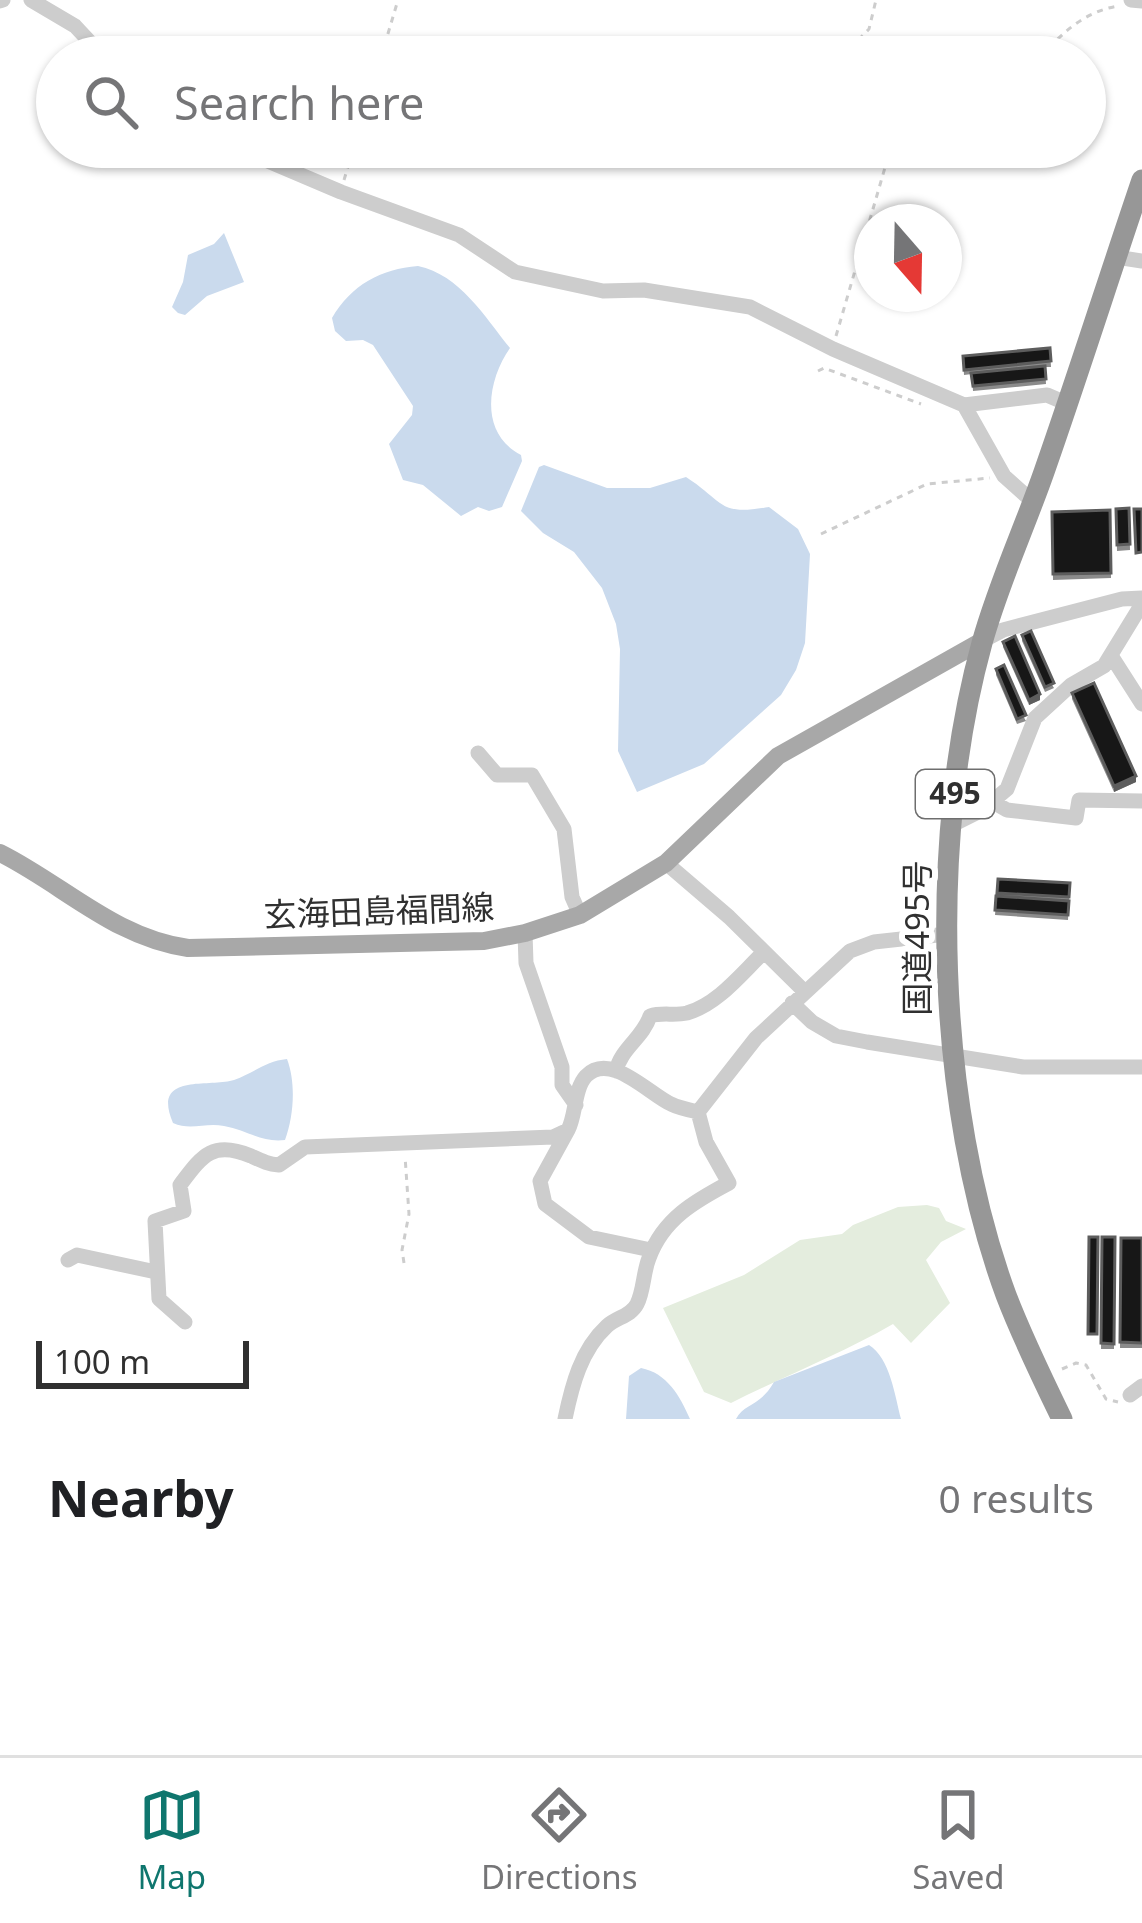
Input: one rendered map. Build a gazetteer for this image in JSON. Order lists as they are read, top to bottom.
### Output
{
  "streets": {
    "highway": ["495", "国道495号"],
    "main road": ["玄海田島福間線"]
  },
  "crossings": [
    ["玄海田島福間線", "国道495号"]
  ],
  "scale_bar": "100 m",
  "north": "bottom",
  "page": {
    "search": "Search here",
    "scale": "100 m",
    "heading": ["Nearby", "0 results"],
    "nav": ["Map", "Directions", "Saved"]
  }
}
